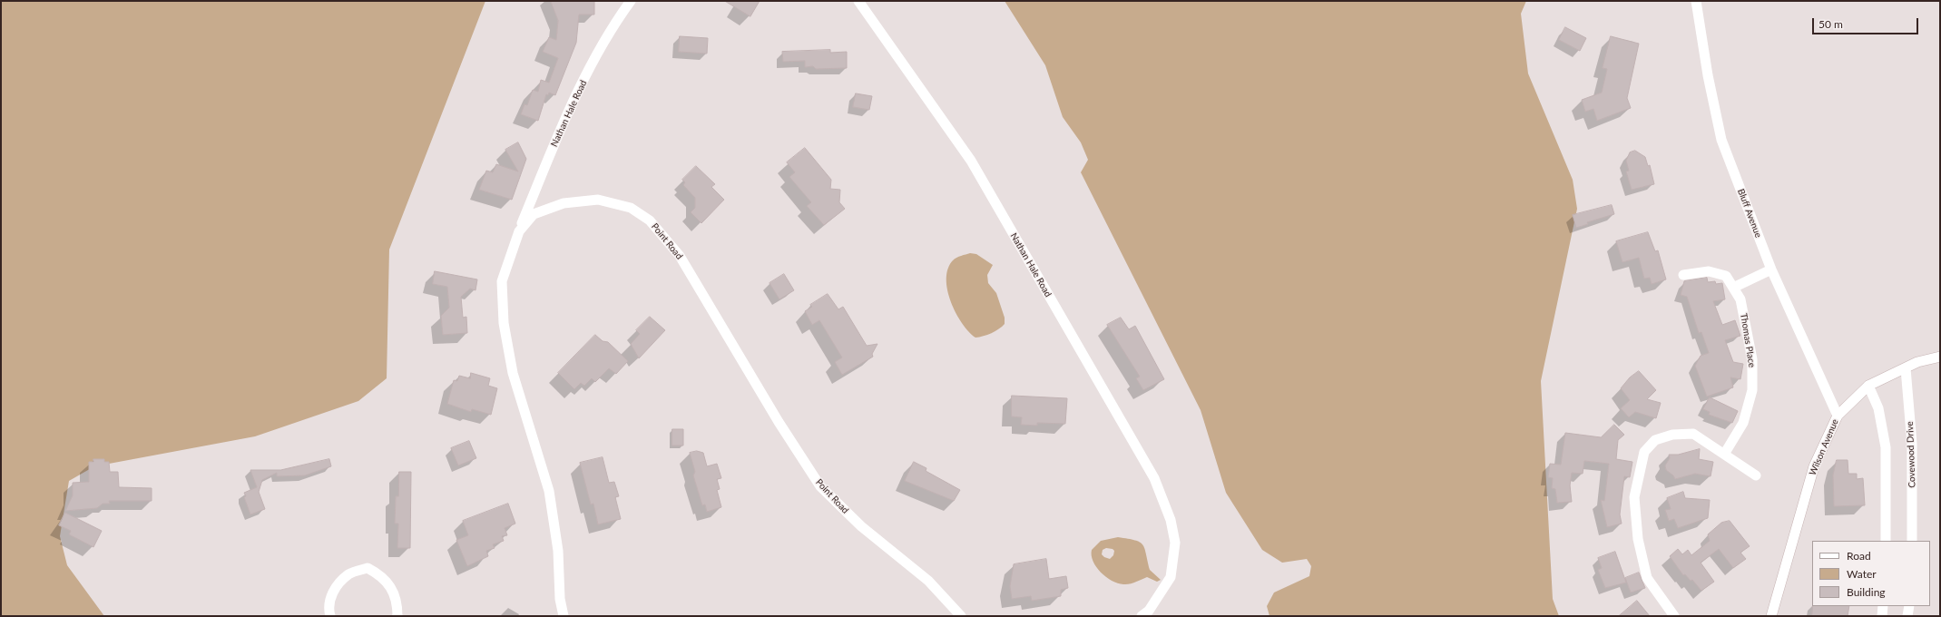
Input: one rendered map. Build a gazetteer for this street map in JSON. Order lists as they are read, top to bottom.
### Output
{
  "streets": {
    "street": [
      "Nathan Hale Road",
      "Bluff Avenue",
      "Point Road",
      "Thomas Place",
      "Wilson Avenue",
      "Covewood Drive"
    ]
  },
  "crossings": [
    ["Nathan Hale Road", "Point Road"],
    ["Bluff Avenue", "Wilson Avenue"],
    ["Wilson Avenue", "Covewood Drive"]
  ],
  "legend": ["Road", "Water", "Building"],
  "scale_bar": "50 m"
}
